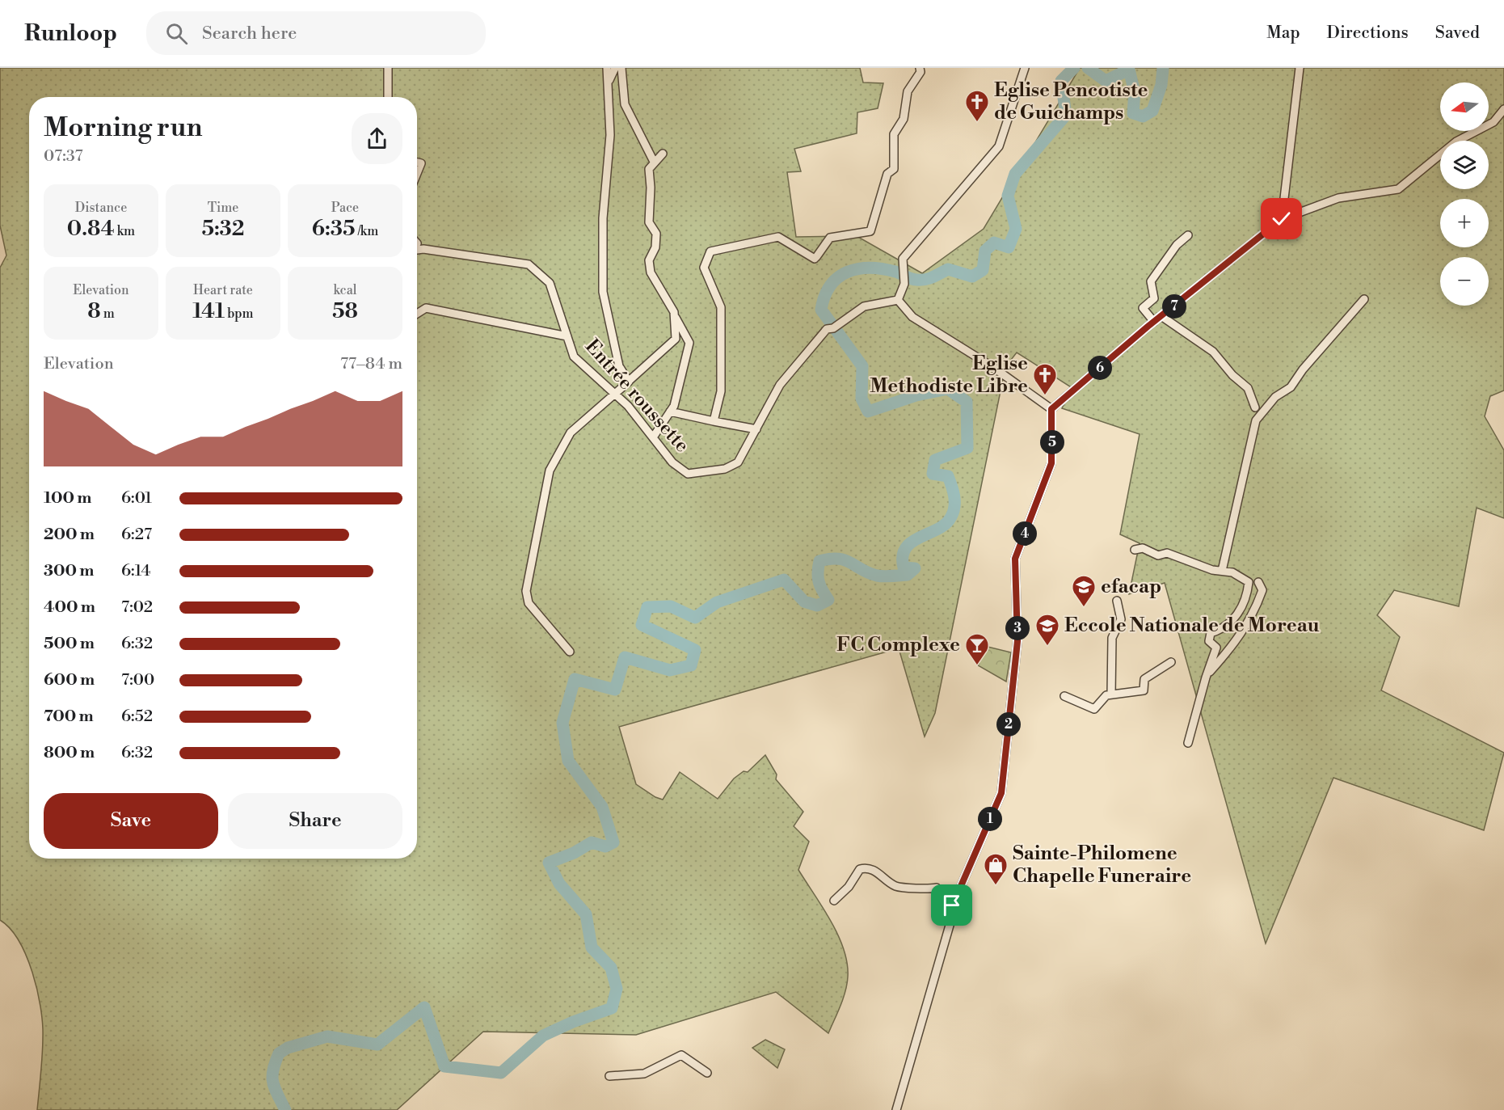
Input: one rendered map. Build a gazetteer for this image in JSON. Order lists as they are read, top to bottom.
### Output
{
  "streets": {
    "street": ["Entrée roussette"]
  },
  "places": {
    "church": ["Eglise Pencotiste de Guichamps", "Eglise Methodiste Libre"],
    "school or university": ["efacap", "Eccole Nationale de Moreau"],
    "bar": ["FC Complexe"],
    "shop": ["Sainte-Philomene Chapelle Funeraire"]
  },
  "north": "left",
  "page": {
    "header": "Runloop",
    "search": "Search here",
    "nav": ["Map", "Directions", "Saved"],
    "map_buttons": ["+", "−"],
    "heading": ["Morning run", "07:37"],
    "stats": [
      ["Distance", "0.84 km"],
      ["Time", "5:32"],
      ["Pace", "6:35 /km"],
      ["Elevation", "8 m"],
      ["Heart rate", "141 bpm"],
      ["kcal", "58"]
    ],
    "pins": [
      "7",
      "6",
      "5",
      "4",
      "3",
      "2",
      "1"
    ],
    "chart": ["Elevation", "77–84 m"],
    "list": [
      {
        "name": "100 m",
        "note": "6:01"
      },
      {
        "name": "200 m",
        "note": "6:27"
      },
      {
        "name": "300 m",
        "note": "6:14"
      },
      {
        "name": "400 m",
        "note": "7:02"
      },
      {
        "name": "500 m",
        "note": "6:32"
      },
      {
        "name": "600 m",
        "note": "7:00"
      },
      {
        "name": "700 m",
        "note": "6:52"
      },
      {
        "name": "800 m",
        "note": "6:32"
      }
    ],
    "buttons": ["Save", "Share"]
  }
}
